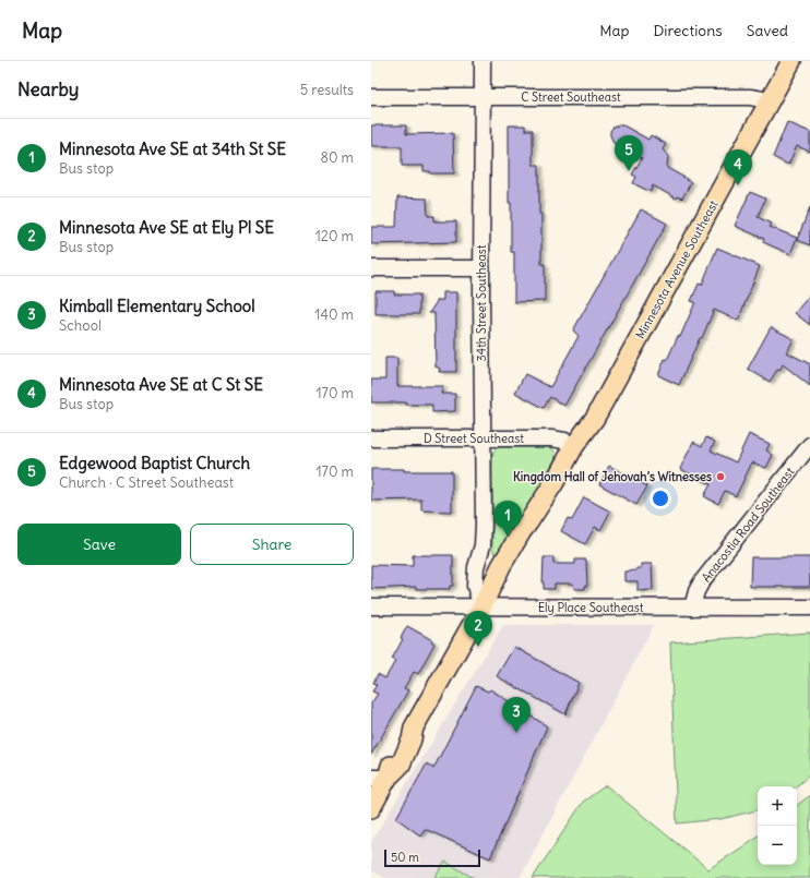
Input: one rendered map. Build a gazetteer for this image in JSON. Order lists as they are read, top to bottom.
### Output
{
  "streets": {
    "main road": ["Minnesota Avenue Southeast"],
    "street": [
      "C Street Southeast",
      "34th Street Southeast",
      "D Street Southeast",
      "Anacostia Road Southeast",
      "Ely Place Southeast"
    ]
  },
  "crossings": [
    ["C Street Southeast", "Minnesota Avenue Southeast"],
    ["C Street Southeast", "34th Street Southeast"],
    ["Minnesota Avenue Southeast", "34th Street Southeast"],
    ["Minnesota Avenue Southeast", "D Street Southeast"],
    ["Minnesota Avenue Southeast", "Ely Place Southeast"],
    ["34th Street Southeast", "D Street Southeast"],
    ["34th Street Southeast", "Ely Place Southeast"],
    ["Anacostia Road Southeast", "Ely Place Southeast"]
  ],
  "places": ["Kingdom Hall of Jehovah’s Witnesses"],
  "scale_bar": "50 m",
  "page": {
    "header": "Map",
    "nav": ["Map", "Directions", "Saved"],
    "heading": ["Nearby", "5 results"],
    "list": [
      {
        "mark": "1",
        "name": "Minnesota Ave SE at 34th St SE",
        "note": "Bus stop",
        "value": "80 m"
      },
      {
        "mark": "2",
        "name": "Minnesota Ave SE at Ely Pl SE",
        "note": "Bus stop",
        "value": "120 m"
      },
      {
        "mark": "3",
        "name": "Kimball Elementary School",
        "note": "School",
        "value": "140 m"
      },
      {
        "mark": "4",
        "name": "Minnesota Ave SE at C St SE",
        "note": "Bus stop",
        "value": "170 m"
      },
      {
        "mark": "5",
        "name": "Edgewood Baptist Church",
        "note": "Church · C Street Southeast",
        "value": "170 m"
      }
    ],
    "pins": [
      "5",
      "4",
      "1",
      "2",
      "3"
    ],
    "buttons": ["Save", "Share"],
    "map_buttons": ["+", "−"],
    "scale": "50 m"
  }
}
